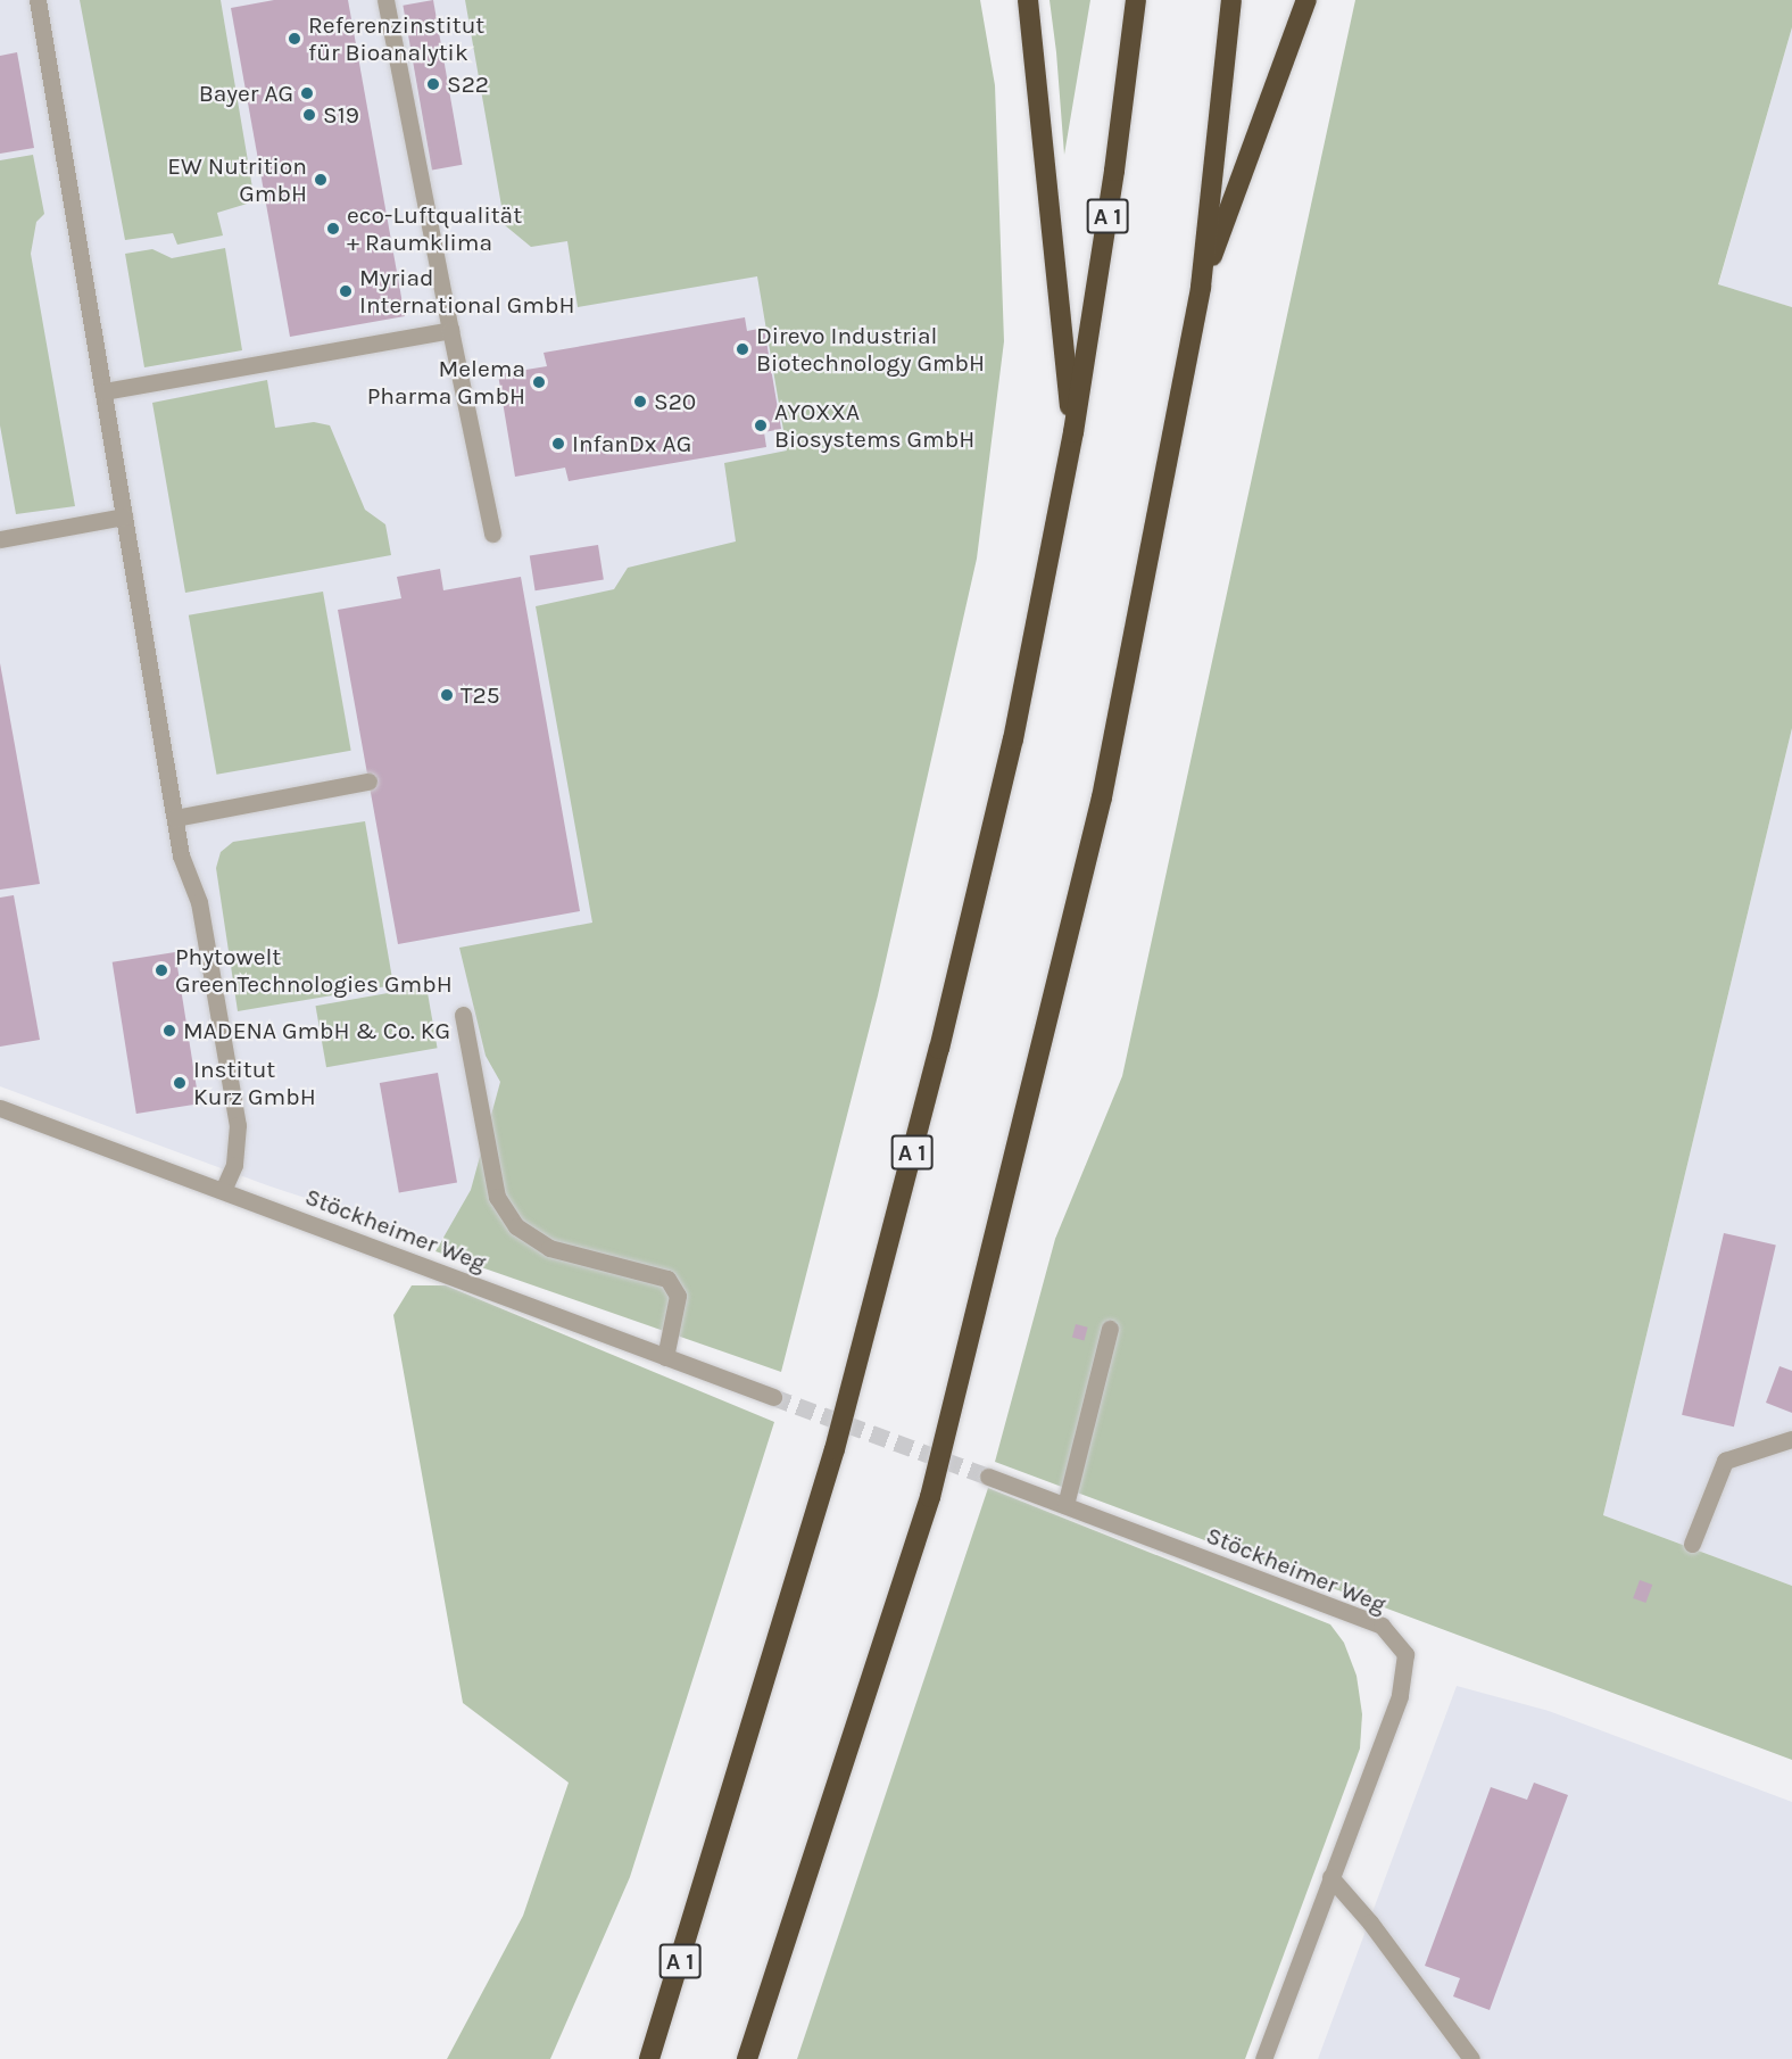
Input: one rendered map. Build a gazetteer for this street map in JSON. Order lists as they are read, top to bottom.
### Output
{
  "streets": {
    "highway": ["A 1"],
    "street": ["Stöckheimer Weg"]
  },
  "places": [
    "Referenzinstitut für Bioanalytik",
    "S22",
    "Bayer AG",
    "S19",
    "EW Nutrition GmbH",
    "eco-Luftqualität + Raumklima",
    "Myriad International GmbH",
    "Direvo Industrial Biotechnology GmbH",
    "Melema Pharma GmbH",
    "S20",
    "AYOXXA Biosystems GmbH",
    "InfanDx AG",
    "T25",
    "Phytowelt GreenTechnologies GmbH",
    "MADENA GmbH & Co. KG",
    "Institut Kurz GmbH"
  ]
}
